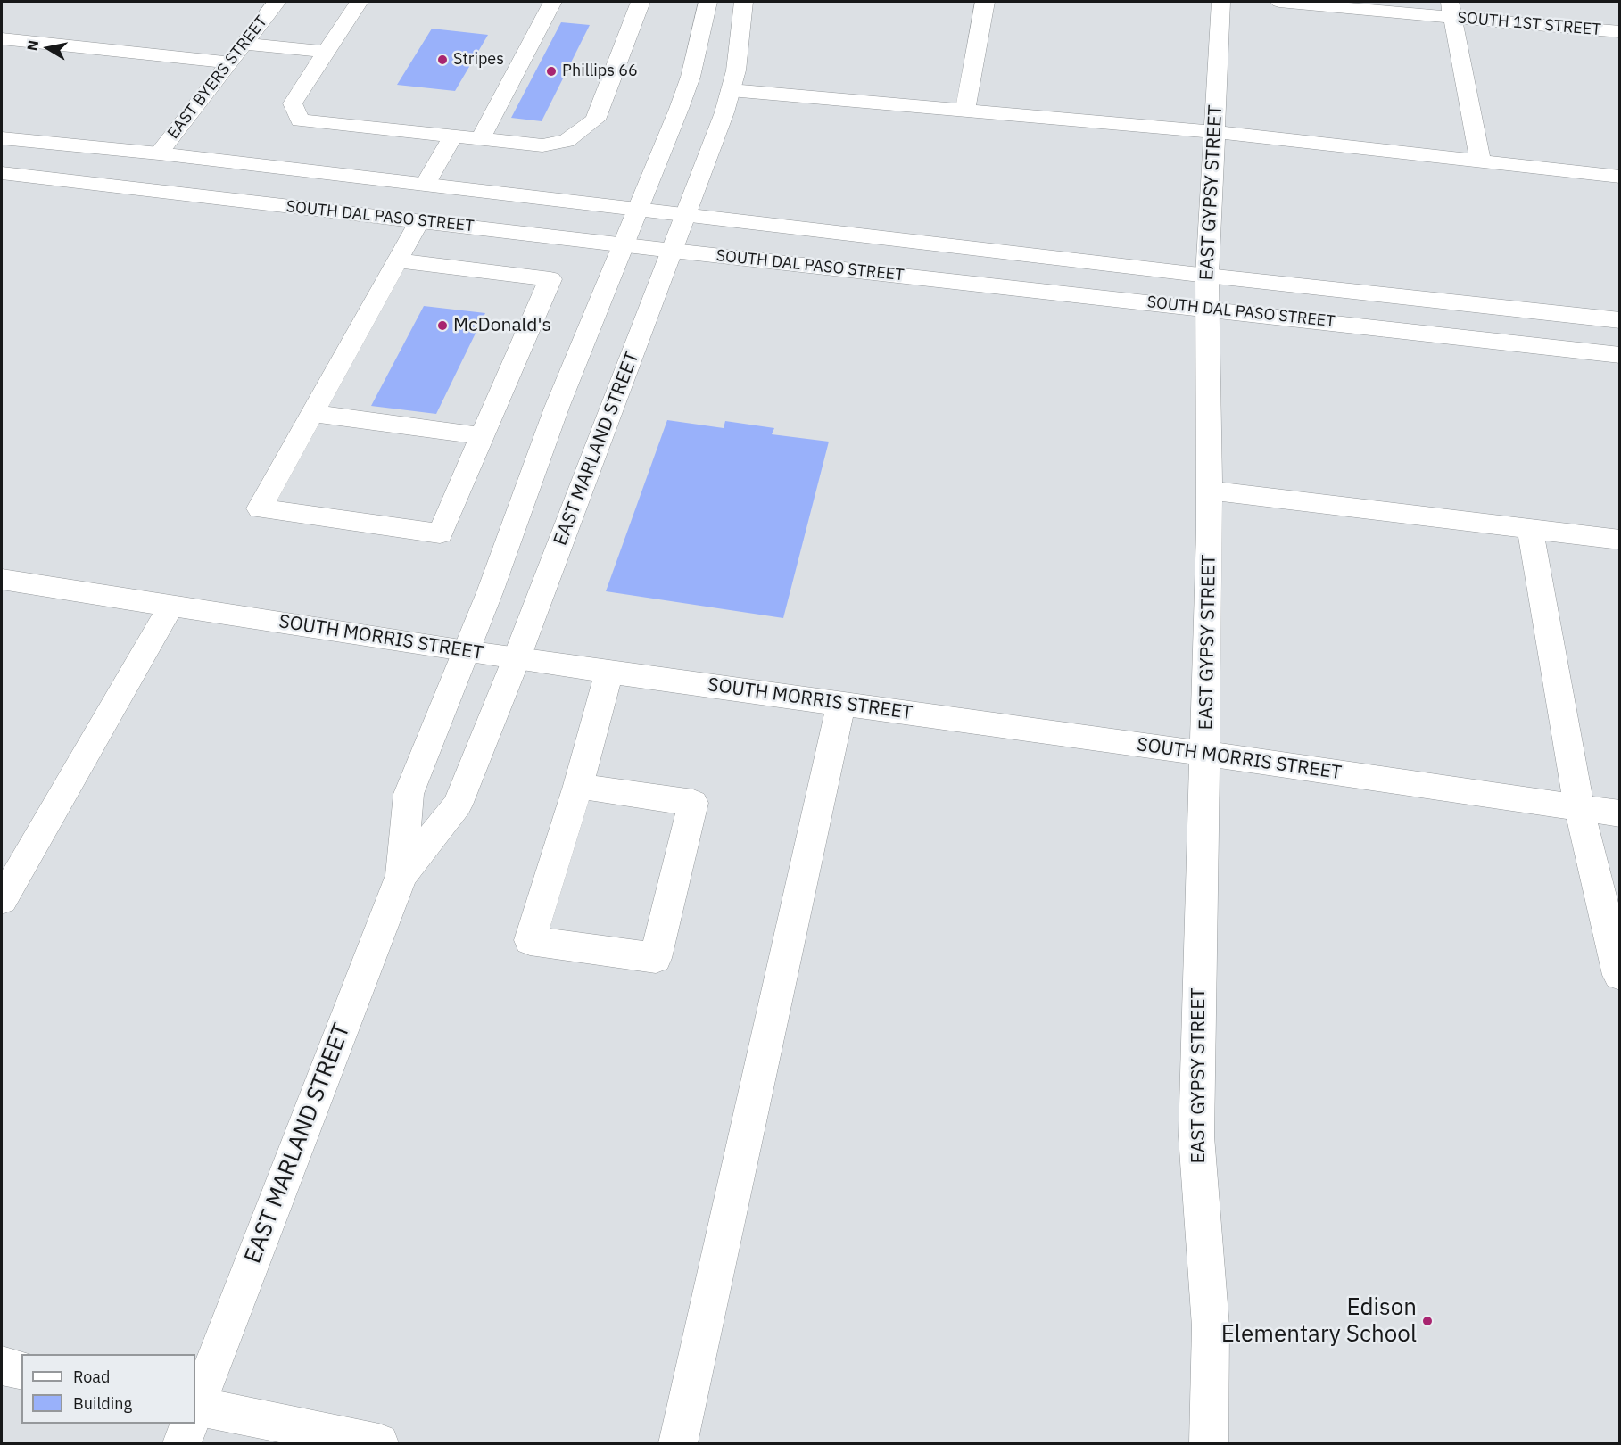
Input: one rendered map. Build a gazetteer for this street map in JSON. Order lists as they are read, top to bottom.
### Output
{
  "streets": {
    "main road": [
      "SOUTH 1ST STREET",
      "EAST BYERS STREET",
      "EAST GYPSY STREET",
      "SOUTH DAL PASO STREET",
      "EAST MARLAND STREET",
      "SOUTH MORRIS STREET"
    ]
  },
  "crossings": [
    ["EAST BYERS STREET", "SOUTH DAL PASO STREET"],
    ["EAST GYPSY STREET", "SOUTH DAL PASO STREET"],
    ["EAST GYPSY STREET", "SOUTH MORRIS STREET"],
    ["SOUTH DAL PASO STREET", "EAST MARLAND STREET"],
    ["EAST MARLAND STREET", "SOUTH MORRIS STREET"]
  ],
  "places": [
    "Stripes",
    "Phillips 66",
    "McDonald's",
    "Edison Elementary School"
  ],
  "legend": ["Road", "Building"],
  "north": "left"
}
